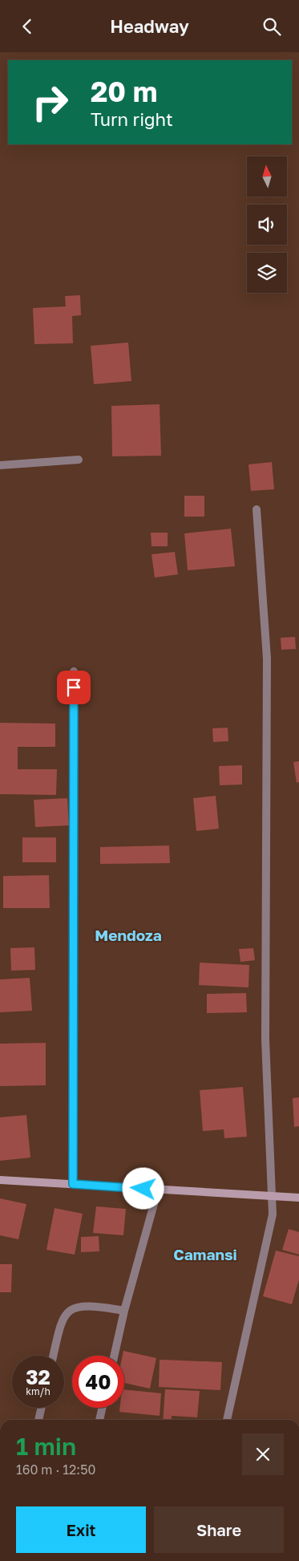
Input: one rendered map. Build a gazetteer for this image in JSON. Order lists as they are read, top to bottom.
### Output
{
  "districts": ["Mendoza", "Camansi"],
  "north": "top",
  "page": {
    "header": "Headway",
    "turn": ["20 m", "Turn right"],
    "speed": "32 km/h",
    "limit": "40",
    "heading": ["1 min", "160 m · 12:50"],
    "buttons": ["Exit", "Share"]
  }
}
